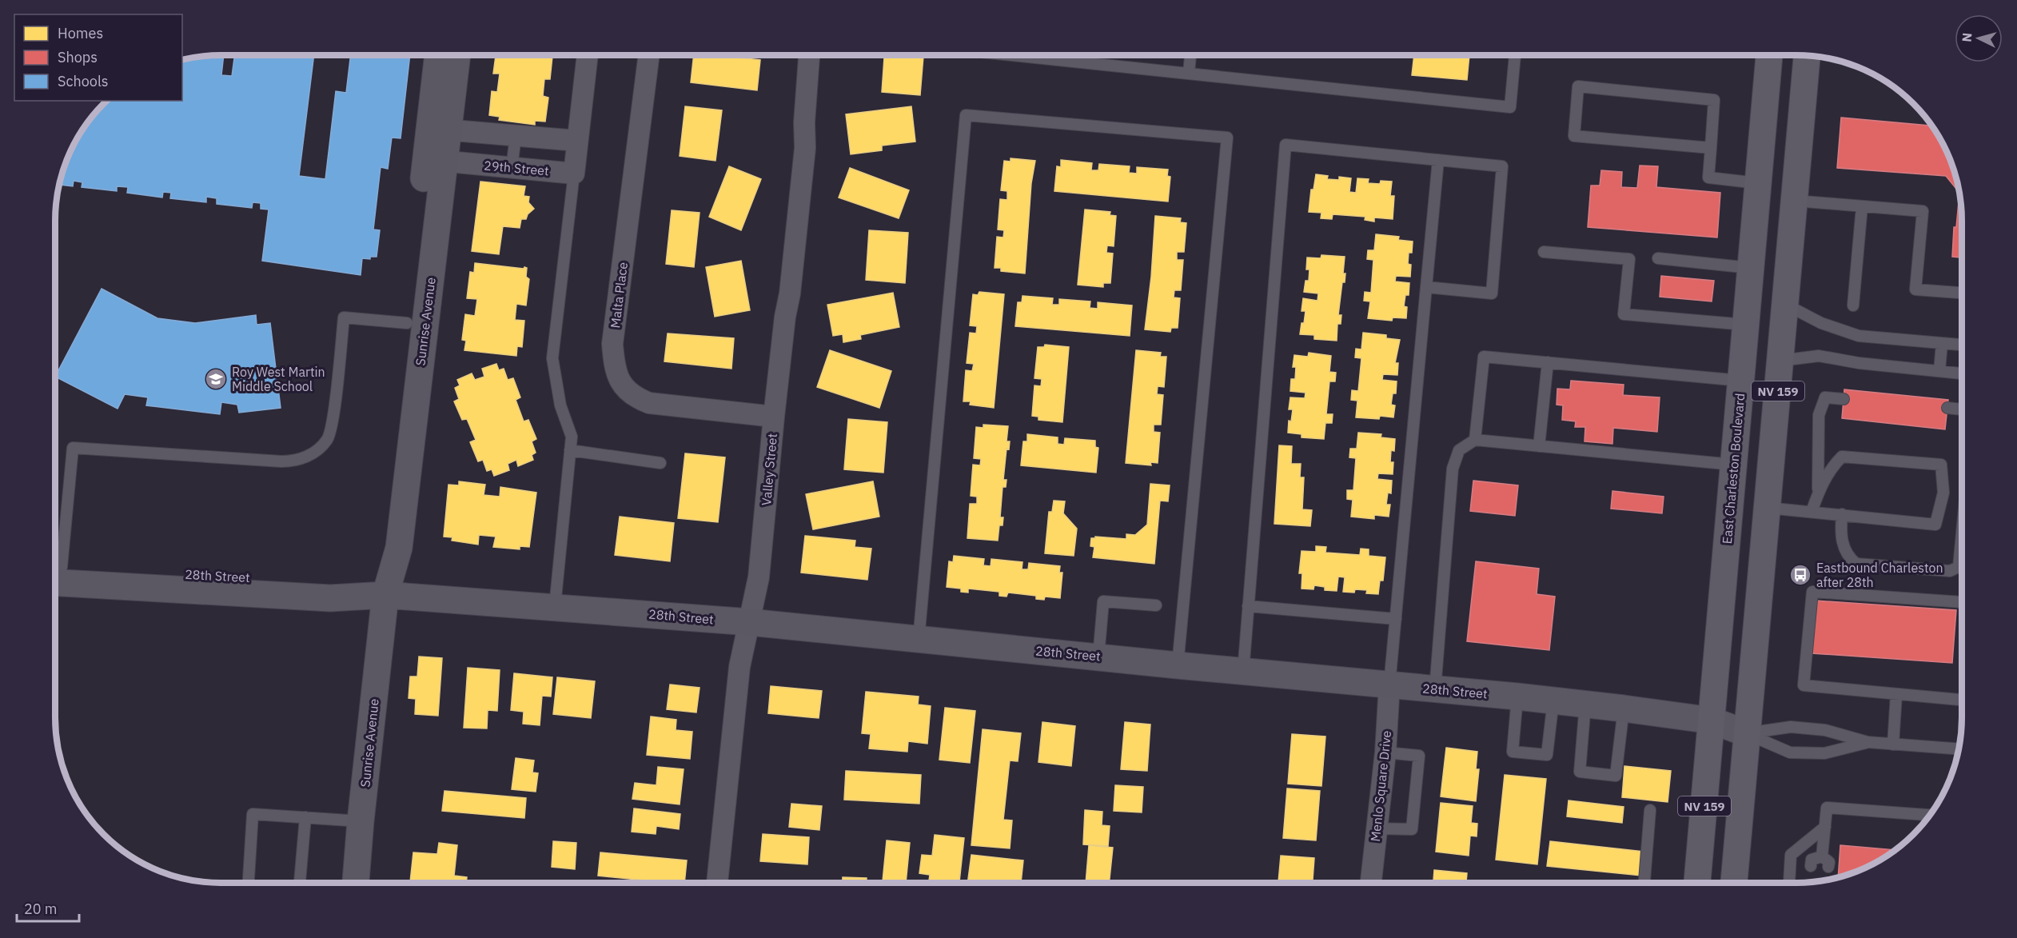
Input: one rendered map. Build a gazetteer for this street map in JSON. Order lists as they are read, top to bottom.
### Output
{
  "streets": {
    "main road": ["NV 159", "East Charleston Boulevard"],
    "street": [
      "29th Street",
      "Malta Place",
      "Sunrise Avenue",
      "Valley Street",
      "28th Street",
      "Menlo Square Drive"
    ]
  },
  "crossings": [
    ["29th Street", "Sunrise Avenue"],
    ["Malta Place", "Valley Street"],
    ["Sunrise Avenue", "28th Street"],
    ["NV 159", "28th Street"],
    ["East Charleston Boulevard", "28th Street"],
    ["Valley Street", "28th Street"],
    ["28th Street", "Menlo Square Drive"]
  ],
  "places": {
    "school or university": ["Roy West Martin Middle School"],
    "bus stop": ["Eastbound Charleston after 28th"]
  },
  "legend": ["Homes", "Shops", "Schools"],
  "scale_bar": "20 m",
  "north": "left"
}
